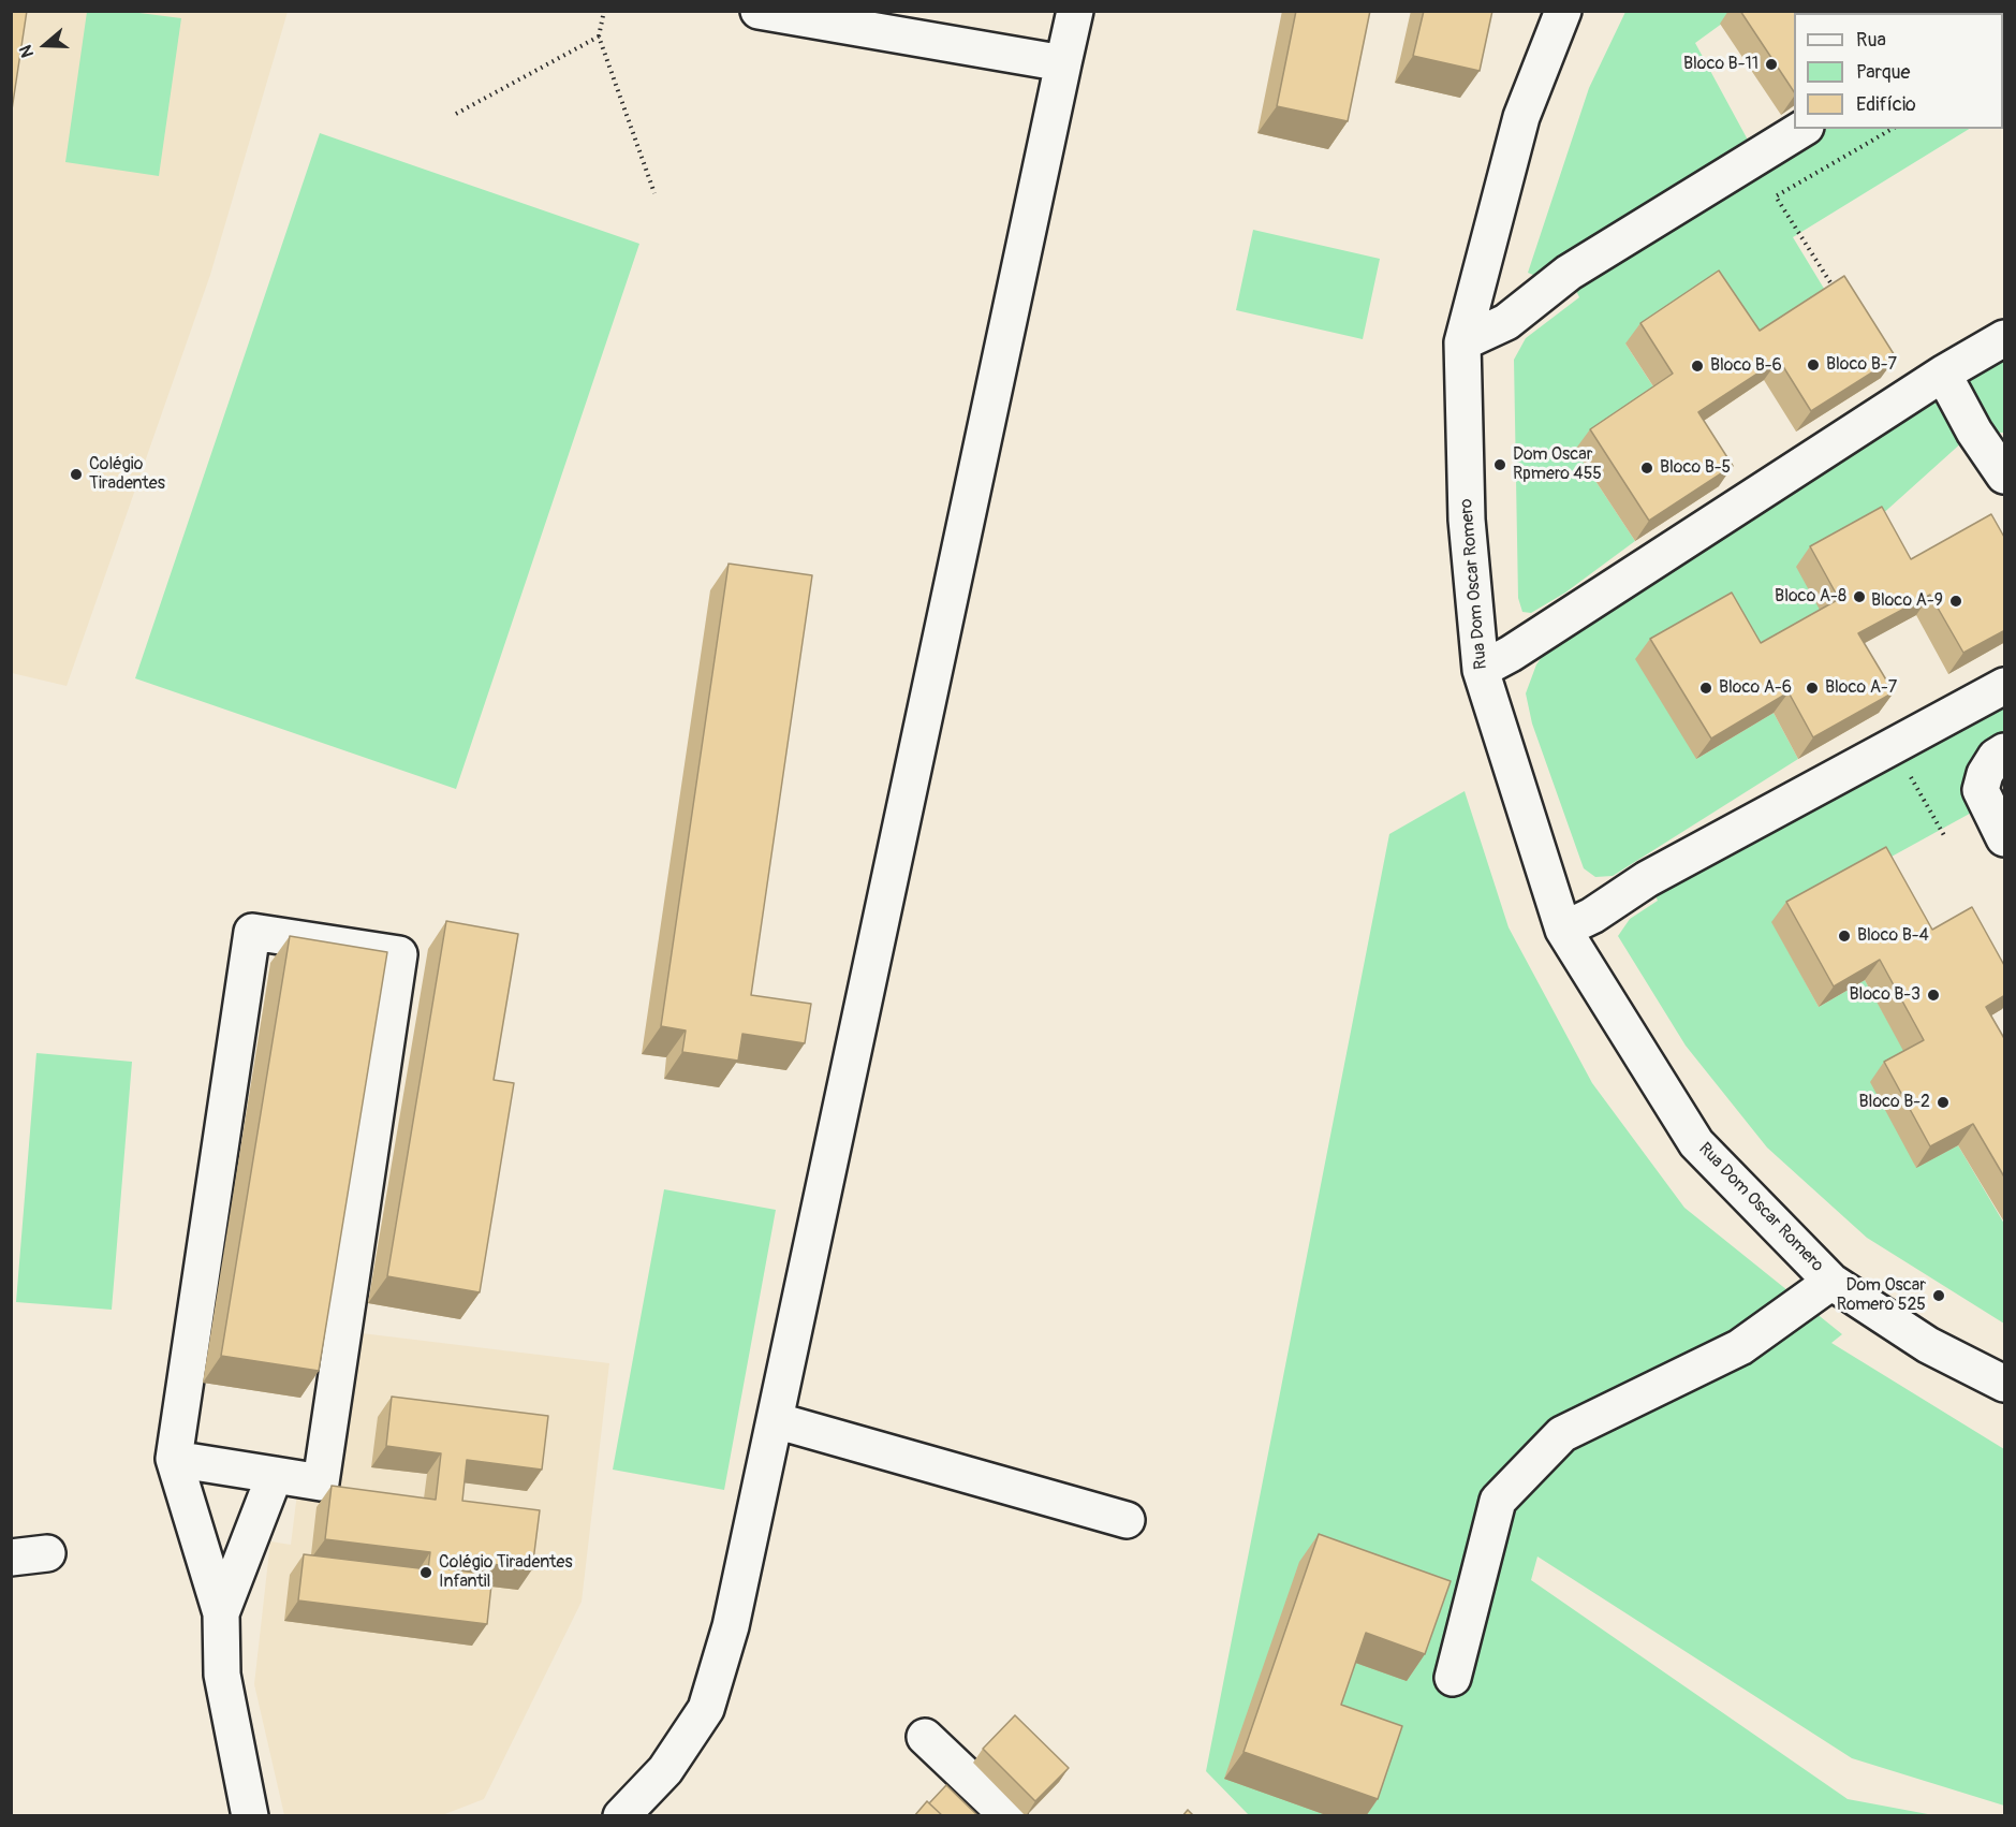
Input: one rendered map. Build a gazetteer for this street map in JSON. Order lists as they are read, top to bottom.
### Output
{
  "streets": {
    "street": ["Rua Dom Oscar Romero"]
  },
  "places": [
    "Bloco B-11",
    "Bloco B-7",
    "Bloco B-6",
    "Dom Oscar Rpmero 455",
    "Bloco B-5",
    "Colégio Tiradentes",
    "Bloco A-8",
    "Bloco A-9",
    "Bloco A-6",
    "Bloco A-7",
    "Bloco B-4",
    "Bloco B-3",
    "Bloco B-2",
    "Dom Oscar Romero 525",
    "Colégio Tiradentes Infantil"
  ],
  "legend": ["Rua", "Parque", "Edifício"],
  "north": "left"
}
